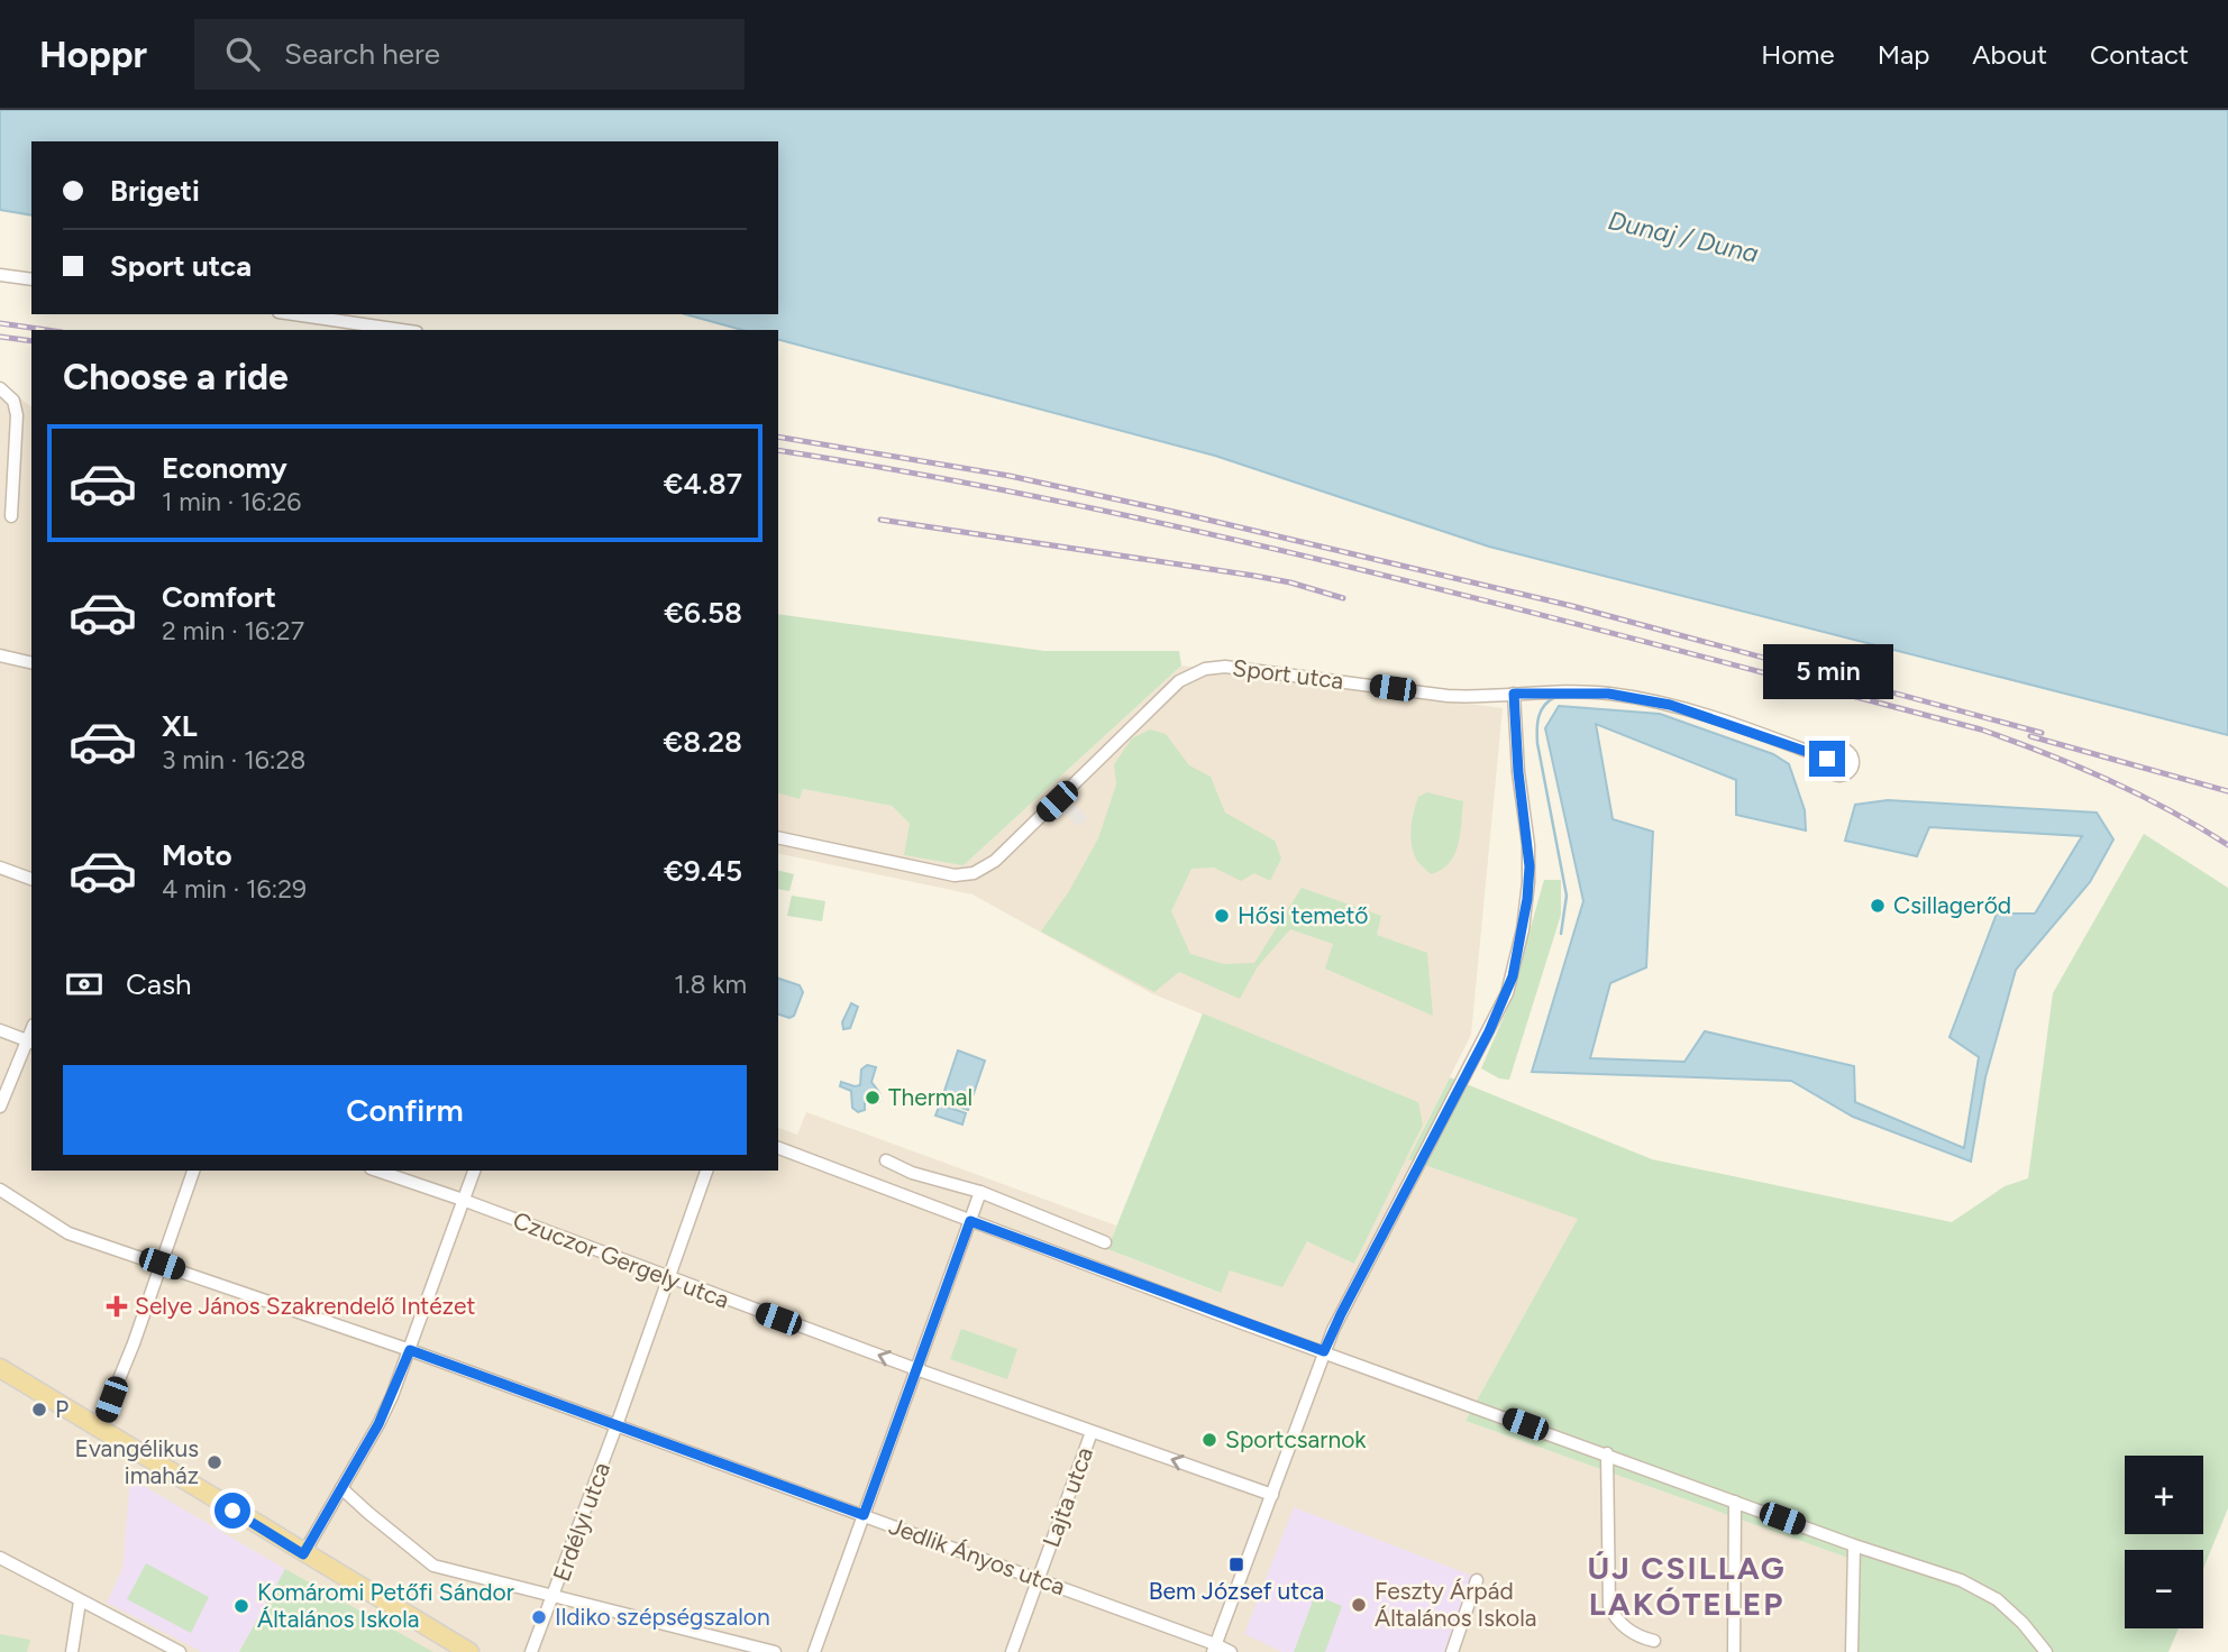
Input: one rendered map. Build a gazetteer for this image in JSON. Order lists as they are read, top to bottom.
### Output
{
  "streets": {
    "street": [
      "Sport utca",
      "Czuczor Gergely utca",
      "Lajta utca",
      "Erdélyi utca",
      "Jedlik Ányos utca"
    ]
  },
  "crossings": [
    ["Czuczor Gergely utca", "Lajta utca"],
    ["Czuczor Gergely utca", "Erdélyi utca"],
    ["Lajta utca", "Jedlik Ányos utca"],
    ["Erdélyi utca", "Jedlik Ányos utca"]
  ],
  "one_way": ["Czuczor Gergely utca"],
  "districts": ["ÚJ CSILLAG LAKÓTELEP"],
  "water": ["Dunaj / Duna"],
  "places": {
    "other": [
      "Csillagerőd",
      "Hősi temető",
      "Thermal",
      "P",
      "Sportcsarnok",
      "Evangélikus imaház",
      "Feszty Árpád Általános Iskola",
      "Komáromi Petőfi Sándor Általános Iskola",
      "Ildiko szépségszalon"
    ],
    "health": ["Selye János Szakrendelő Intézet"],
    "transit": ["Bem József utca"]
  },
  "page": {
    "header": "Hoppr",
    "search": "Search here",
    "nav": [
      "Home",
      "Map",
      "About",
      "Contact"
    ],
    "banner": ["Brigeti", "Sport utca"],
    "heading": "Choose a ride",
    "list": [
      {
        "name": "Economy",
        "note": "1 min · 16:26",
        "value": "€4.87"
      },
      {
        "name": "Comfort",
        "note": "2 min · 16:27",
        "value": "€6.58"
      },
      {
        "name": "XL",
        "note": "3 min · 16:28",
        "value": "€8.28"
      },
      {
        "name": "Moto",
        "note": "4 min · 16:29",
        "value": "€9.45"
      }
    ],
    "bubble": "5 min",
    "pay": ["Cash", "1.8 km"],
    "buttons": "Confirm",
    "map_buttons": ["+", "−"]
  }
}
